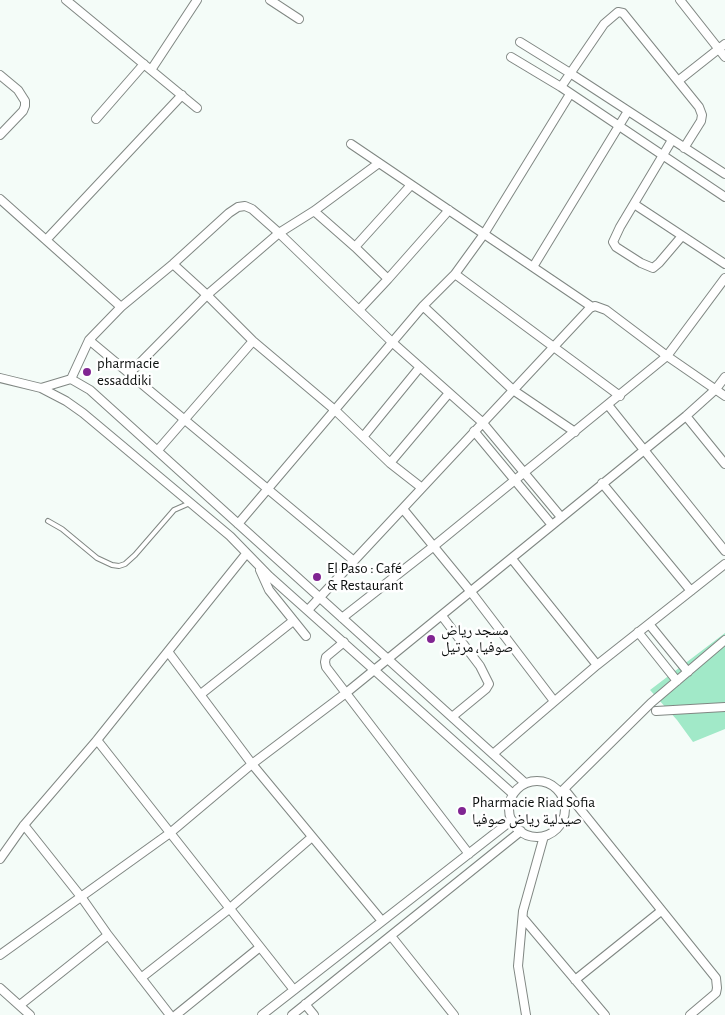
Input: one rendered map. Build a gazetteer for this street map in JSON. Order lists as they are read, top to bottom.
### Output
{
  "places": [
    "pharmacie essaddiki",
    "El Paso : Café & Restaurant",
    "مسجد رياض صوفيا، مرتیل",
    "Pharmacie Riad Sofia صيدلية رياض صوفيا"
  ]
}
